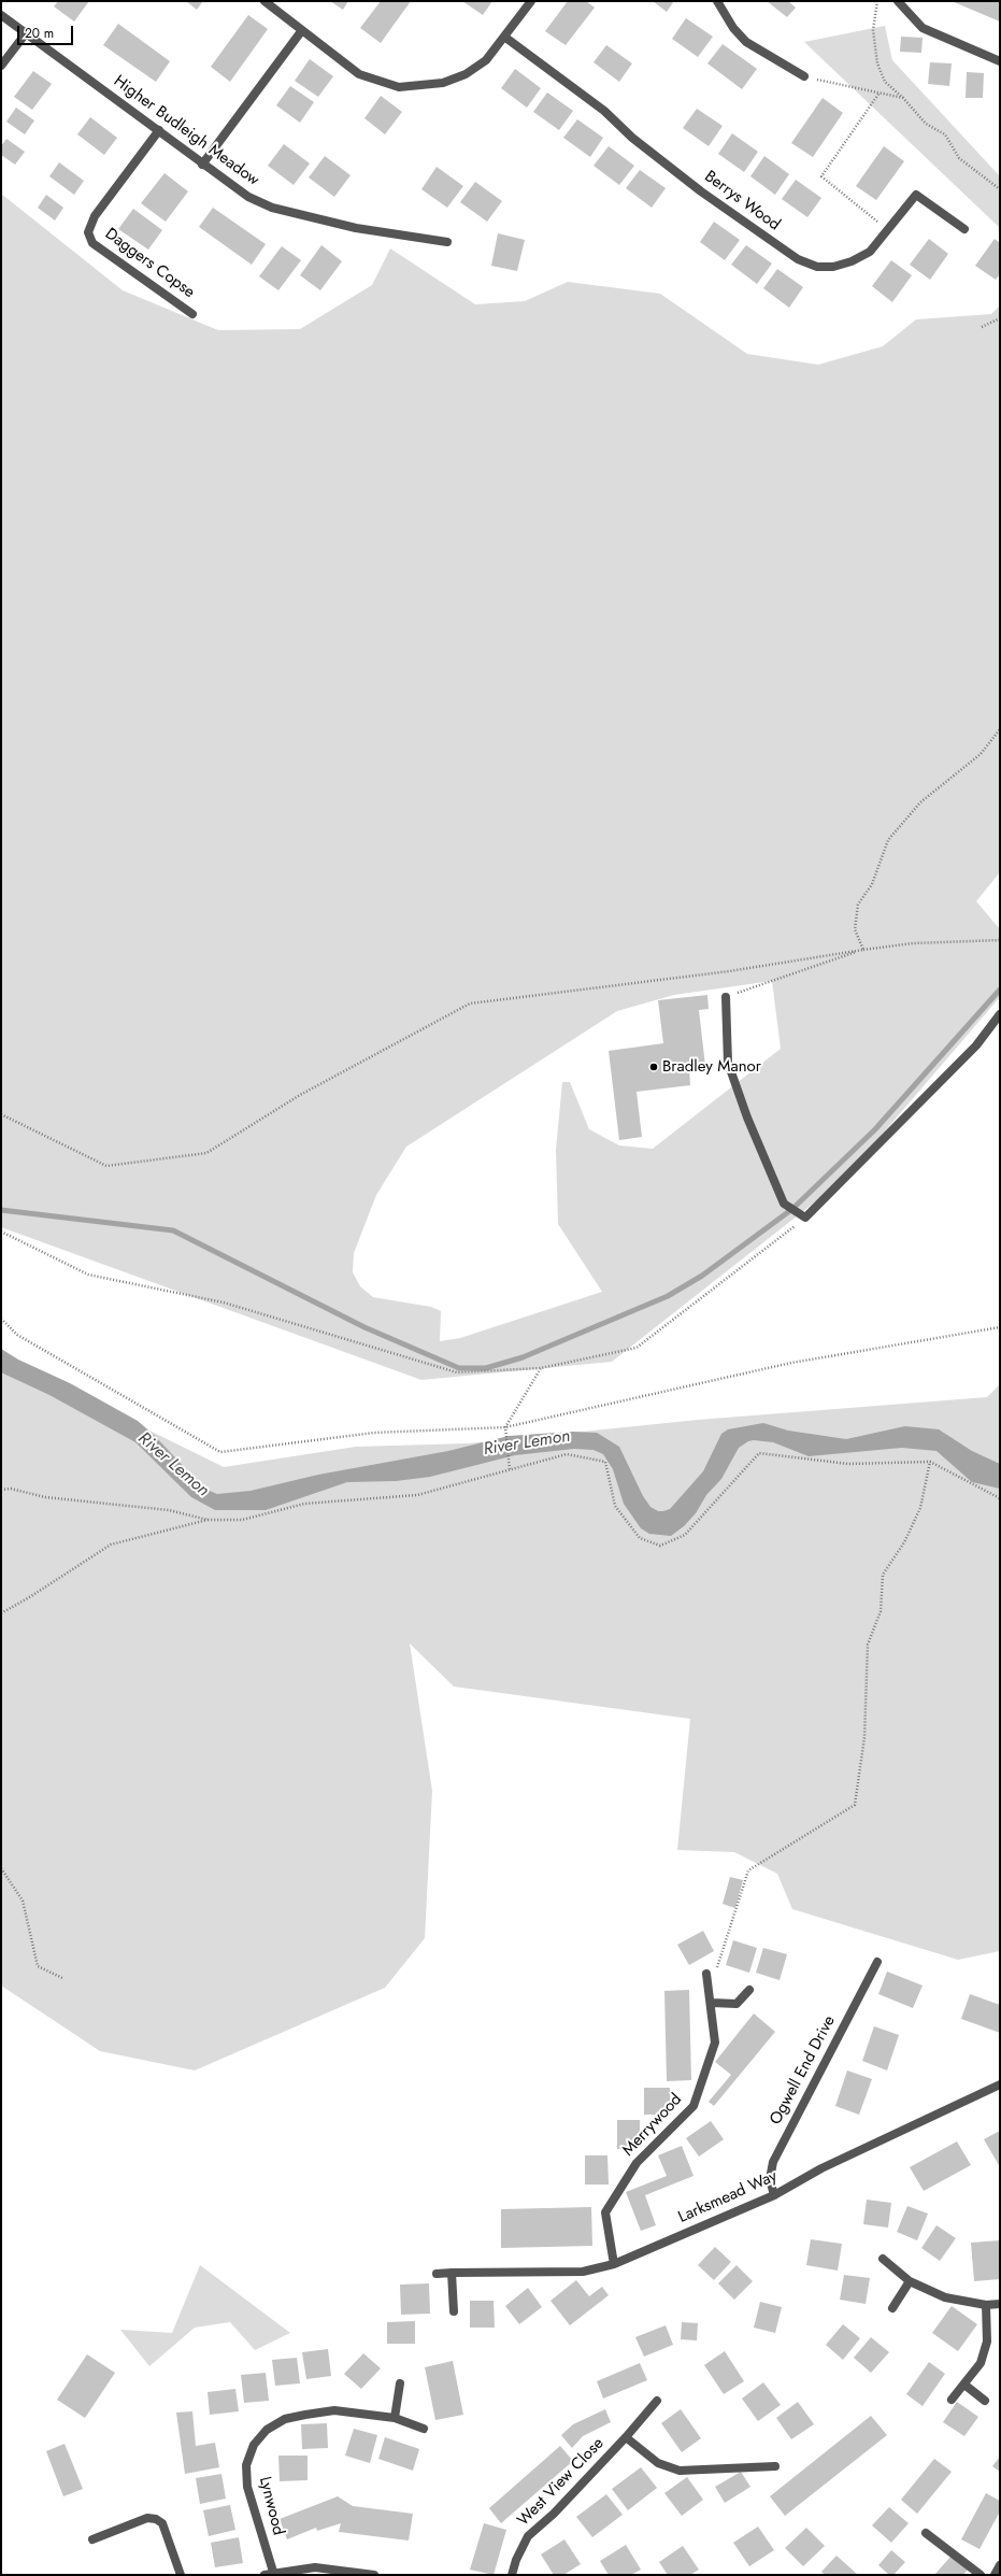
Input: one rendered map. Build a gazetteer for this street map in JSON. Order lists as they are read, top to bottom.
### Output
{
  "streets": {
    "street": [
      "Higher Budleigh Meadow",
      "Berrys Wood",
      "Daggers Copse",
      "Ogwell End Drive",
      "Merrywood",
      "Larksmead Way",
      "West View Close",
      "Lynwood"
    ]
  },
  "crossings": [
    ["Higher Budleigh Meadow", "Daggers Copse"],
    ["Ogwell End Drive", "Larksmead Way"],
    ["Merrywood", "Larksmead Way"]
  ],
  "water": ["River Lemon"],
  "places": ["Bradley Manor"],
  "scale_bar": "20 m"
}
